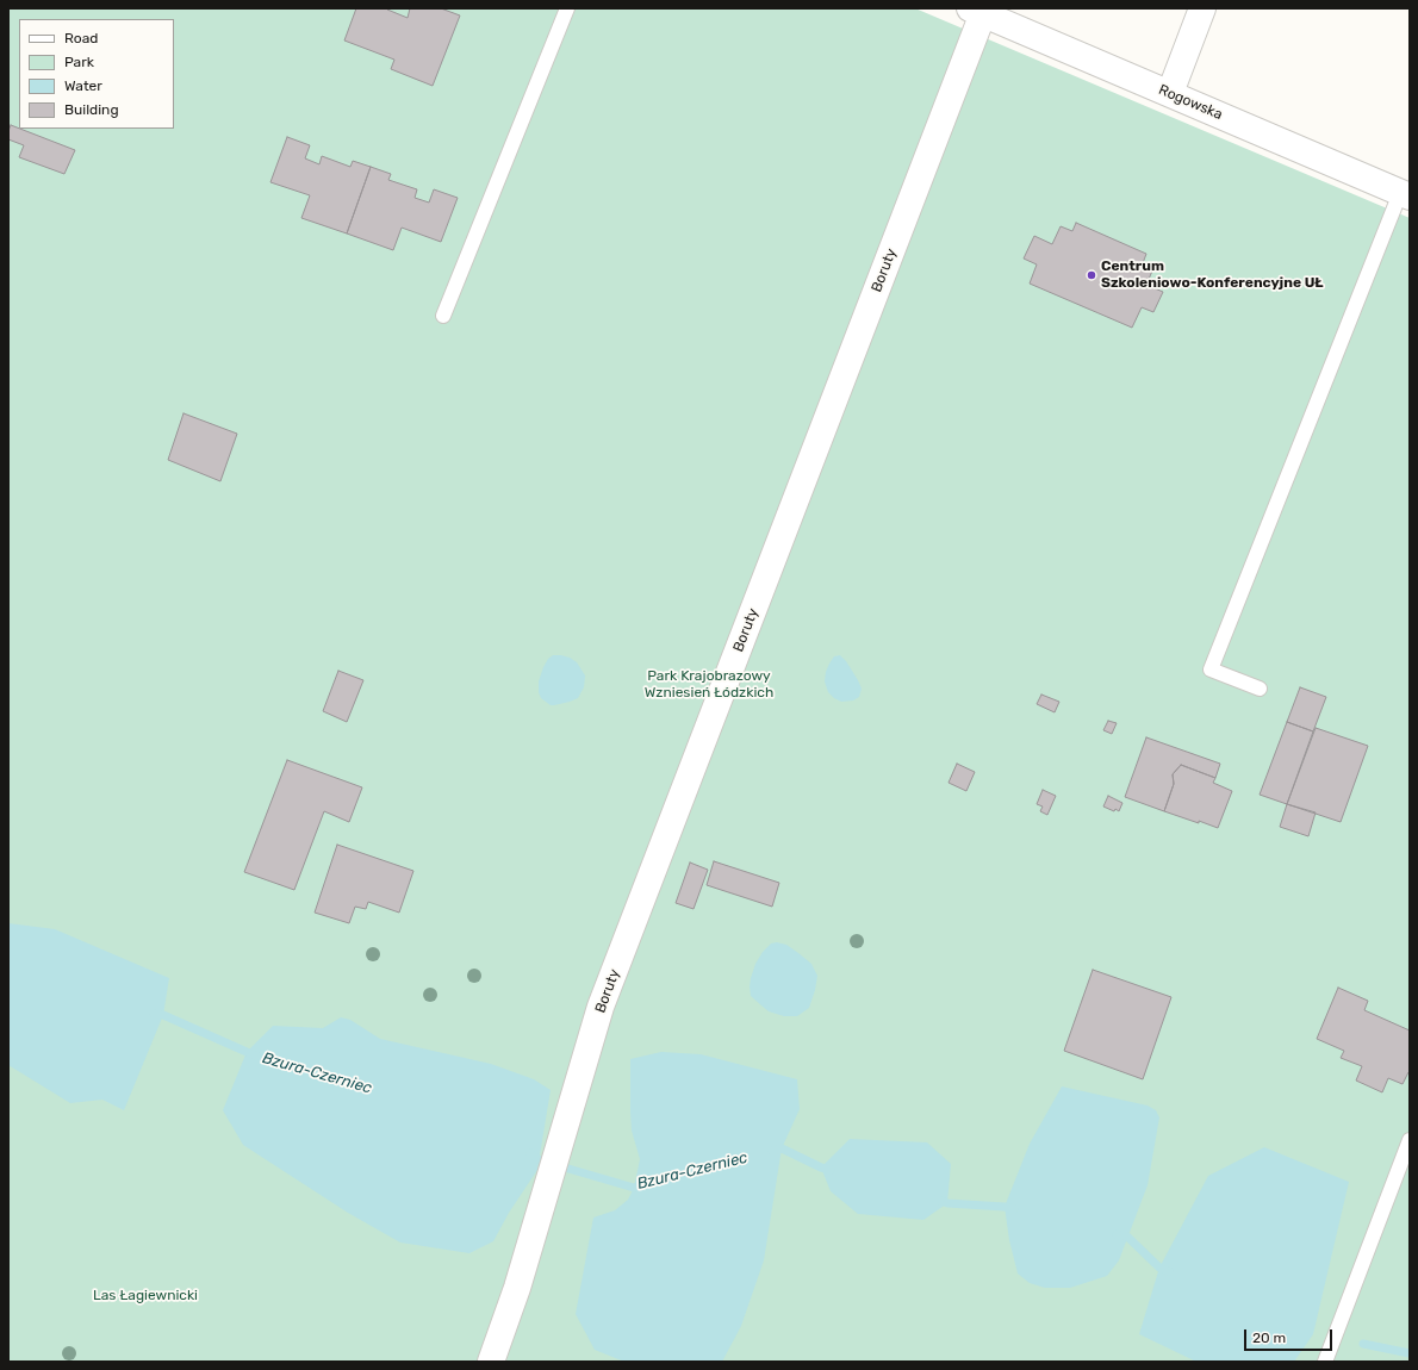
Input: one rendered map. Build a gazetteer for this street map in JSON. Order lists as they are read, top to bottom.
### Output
{
  "streets": {
    "street": ["Rogowska", "Boruty"]
  },
  "crossings": [
    ["Rogowska", "Boruty"]
  ],
  "water": ["Bzura-Czerniec"],
  "parks": ["Park Krajobrazowy Wzniesień Łódzkich", "Las Łagiewnicki"],
  "places": ["Centrum Szkoleniowo-Konferencyjne UŁ"],
  "legend": [
    "Road",
    "Park",
    "Water",
    "Building"
  ],
  "scale_bar": "20 m"
}
